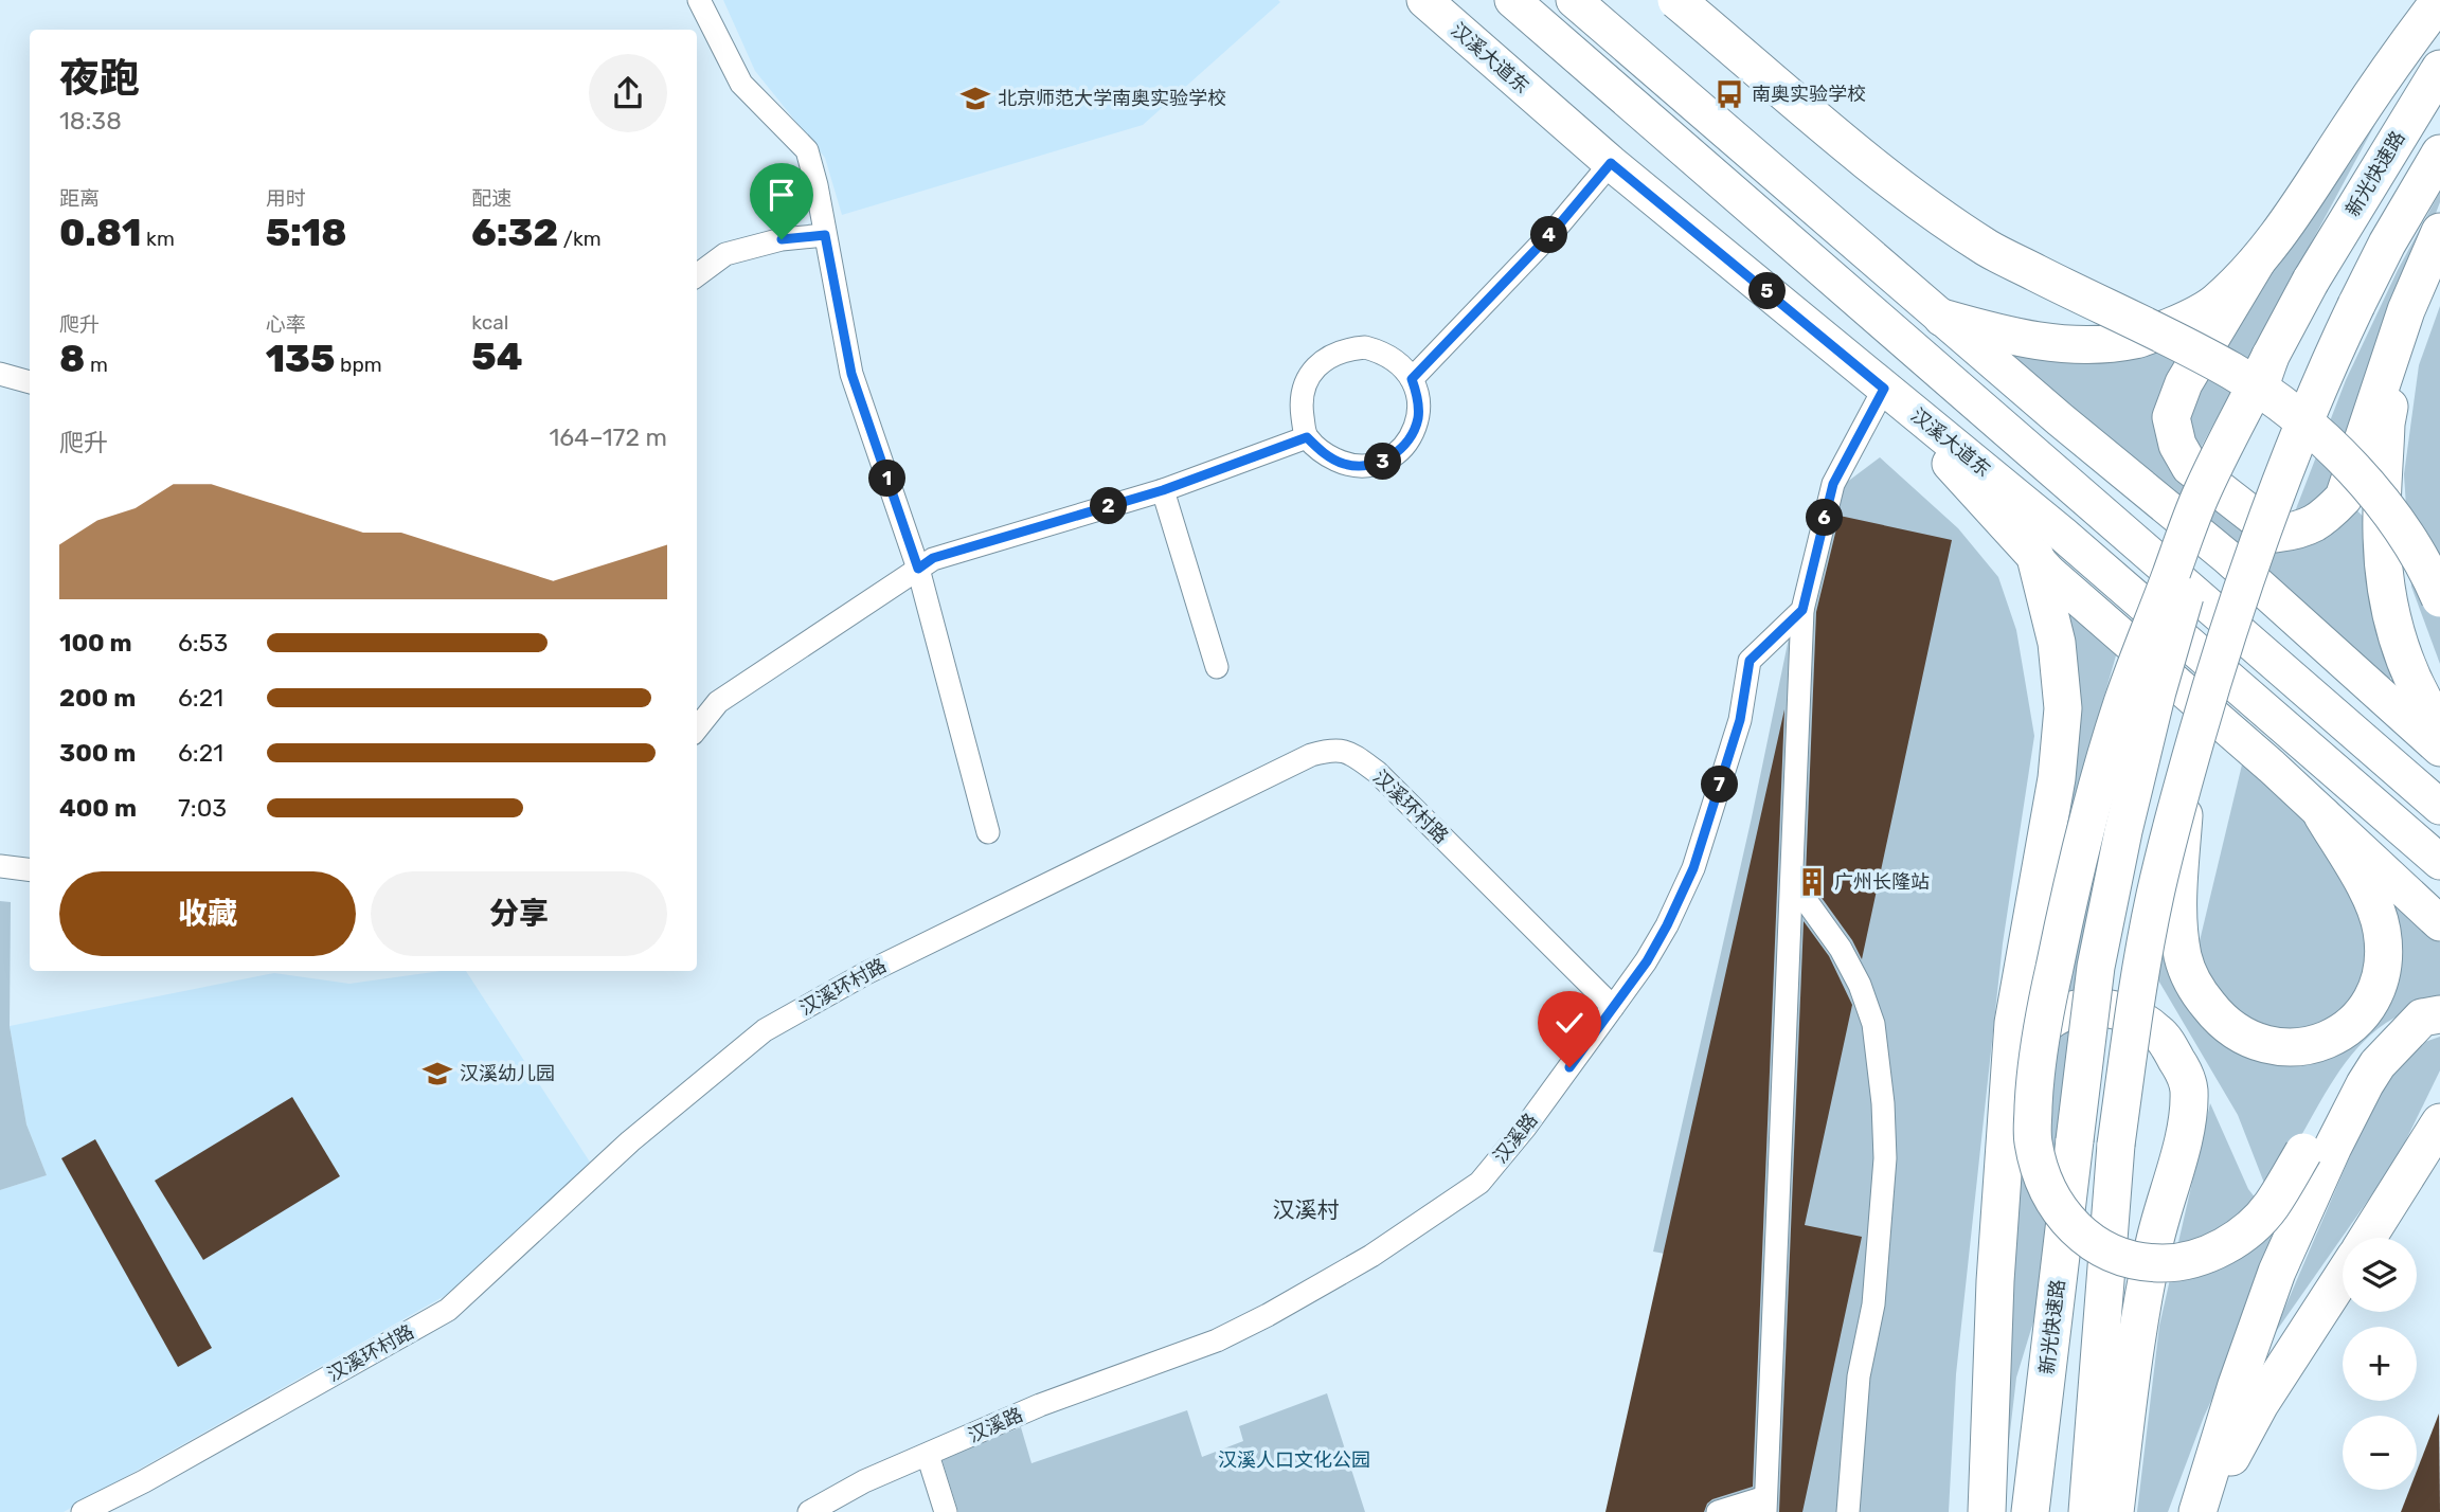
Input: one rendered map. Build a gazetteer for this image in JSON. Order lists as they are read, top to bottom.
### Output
{
  "streets": {
    "highway": ["新光快速路"],
    "main road": ["汉溪大道东"],
    "street": ["汉溪环村路", "汉溪路"]
  },
  "crossings": [
    ["汉溪环村路", "汉溪路"]
  ],
  "districts": ["汉溪村"],
  "parks": ["汉溪人口文化公园"],
  "places": {
    "bus stop": ["南奥实验学校"],
    "school or university": ["北京师范大学南奥实验学校", "汉溪幼儿园"],
    "building": ["广州长隆站"]
  },
  "page": {
    "heading": ["夜跑", "18:38"],
    "stats": [
      ["距离", "0.81 km"],
      ["用时", "5:18"],
      ["配速", "6:32 /km"],
      ["爬升", "8 m"],
      ["心率", "135 bpm"],
      ["kcal", "54"]
    ],
    "pins": [
      "4",
      "5",
      "3",
      "1",
      "2",
      "6",
      "7"
    ],
    "chart": ["爬升", "164–172 m"],
    "list": [
      {
        "name": "100 m",
        "note": "6:53"
      },
      {
        "name": "200 m",
        "note": "6:21"
      },
      {
        "name": "300 m",
        "note": "6:21"
      },
      {
        "name": "400 m",
        "note": "7:03"
      }
    ],
    "buttons": ["收藏", "分享"],
    "map_buttons": ["+", "−"]
  }
}
